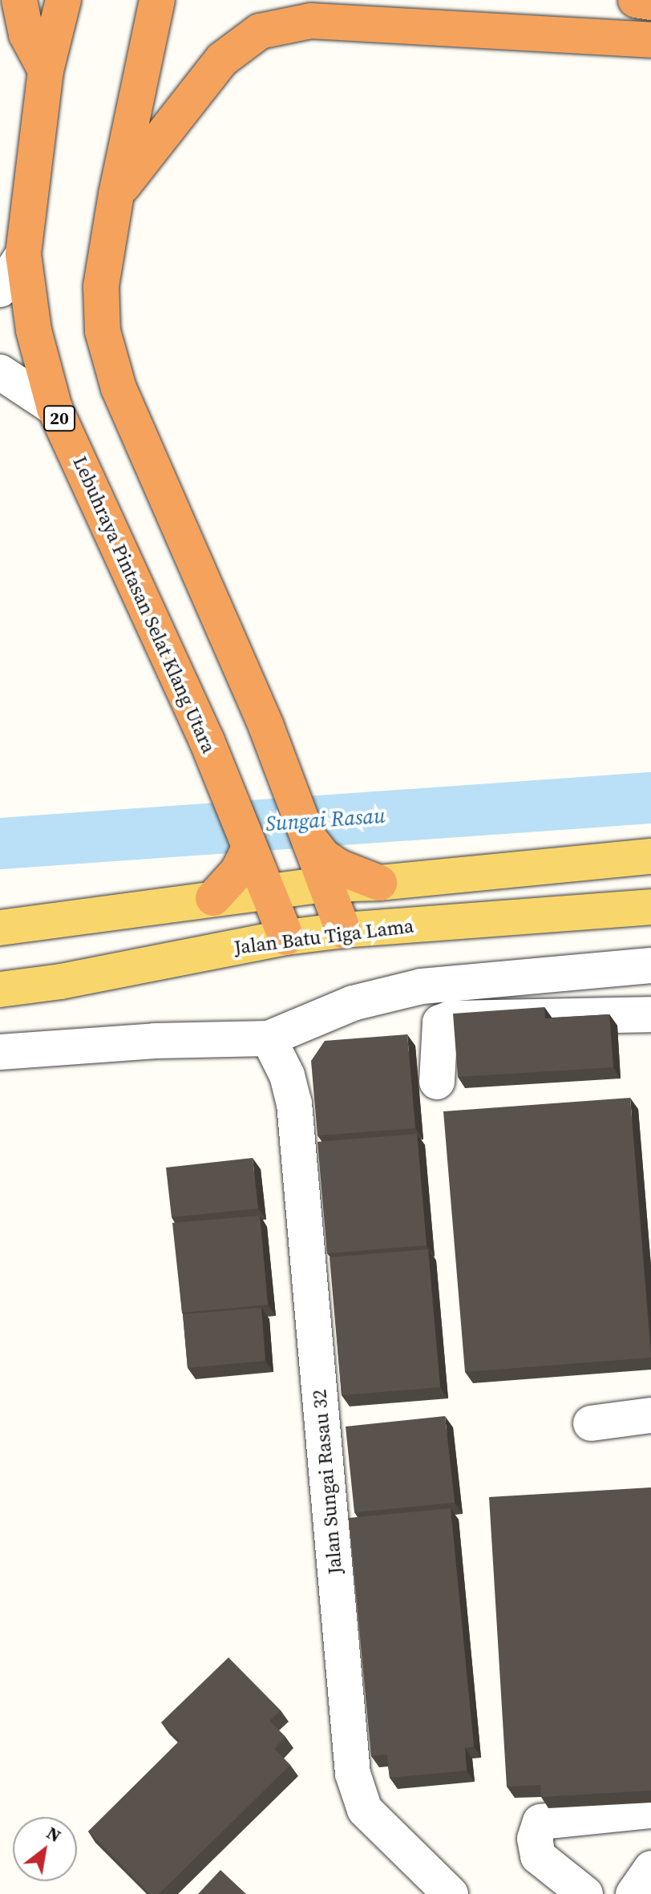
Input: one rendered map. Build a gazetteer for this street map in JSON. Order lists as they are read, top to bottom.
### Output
{
  "streets": {
    "highway": ["20", "Lebuhraya Pintasan Selat Klang Utara"],
    "main road": ["Jalan Batu Tiga Lama"],
    "street": ["Jalan Sungai Rasau 32"]
  },
  "crossings": [
    ["Lebuhraya Pintasan Selat Klang Utara", "Jalan Batu Tiga Lama"]
  ],
  "water": ["Sungai Rasau"],
  "north": "top right"
}
